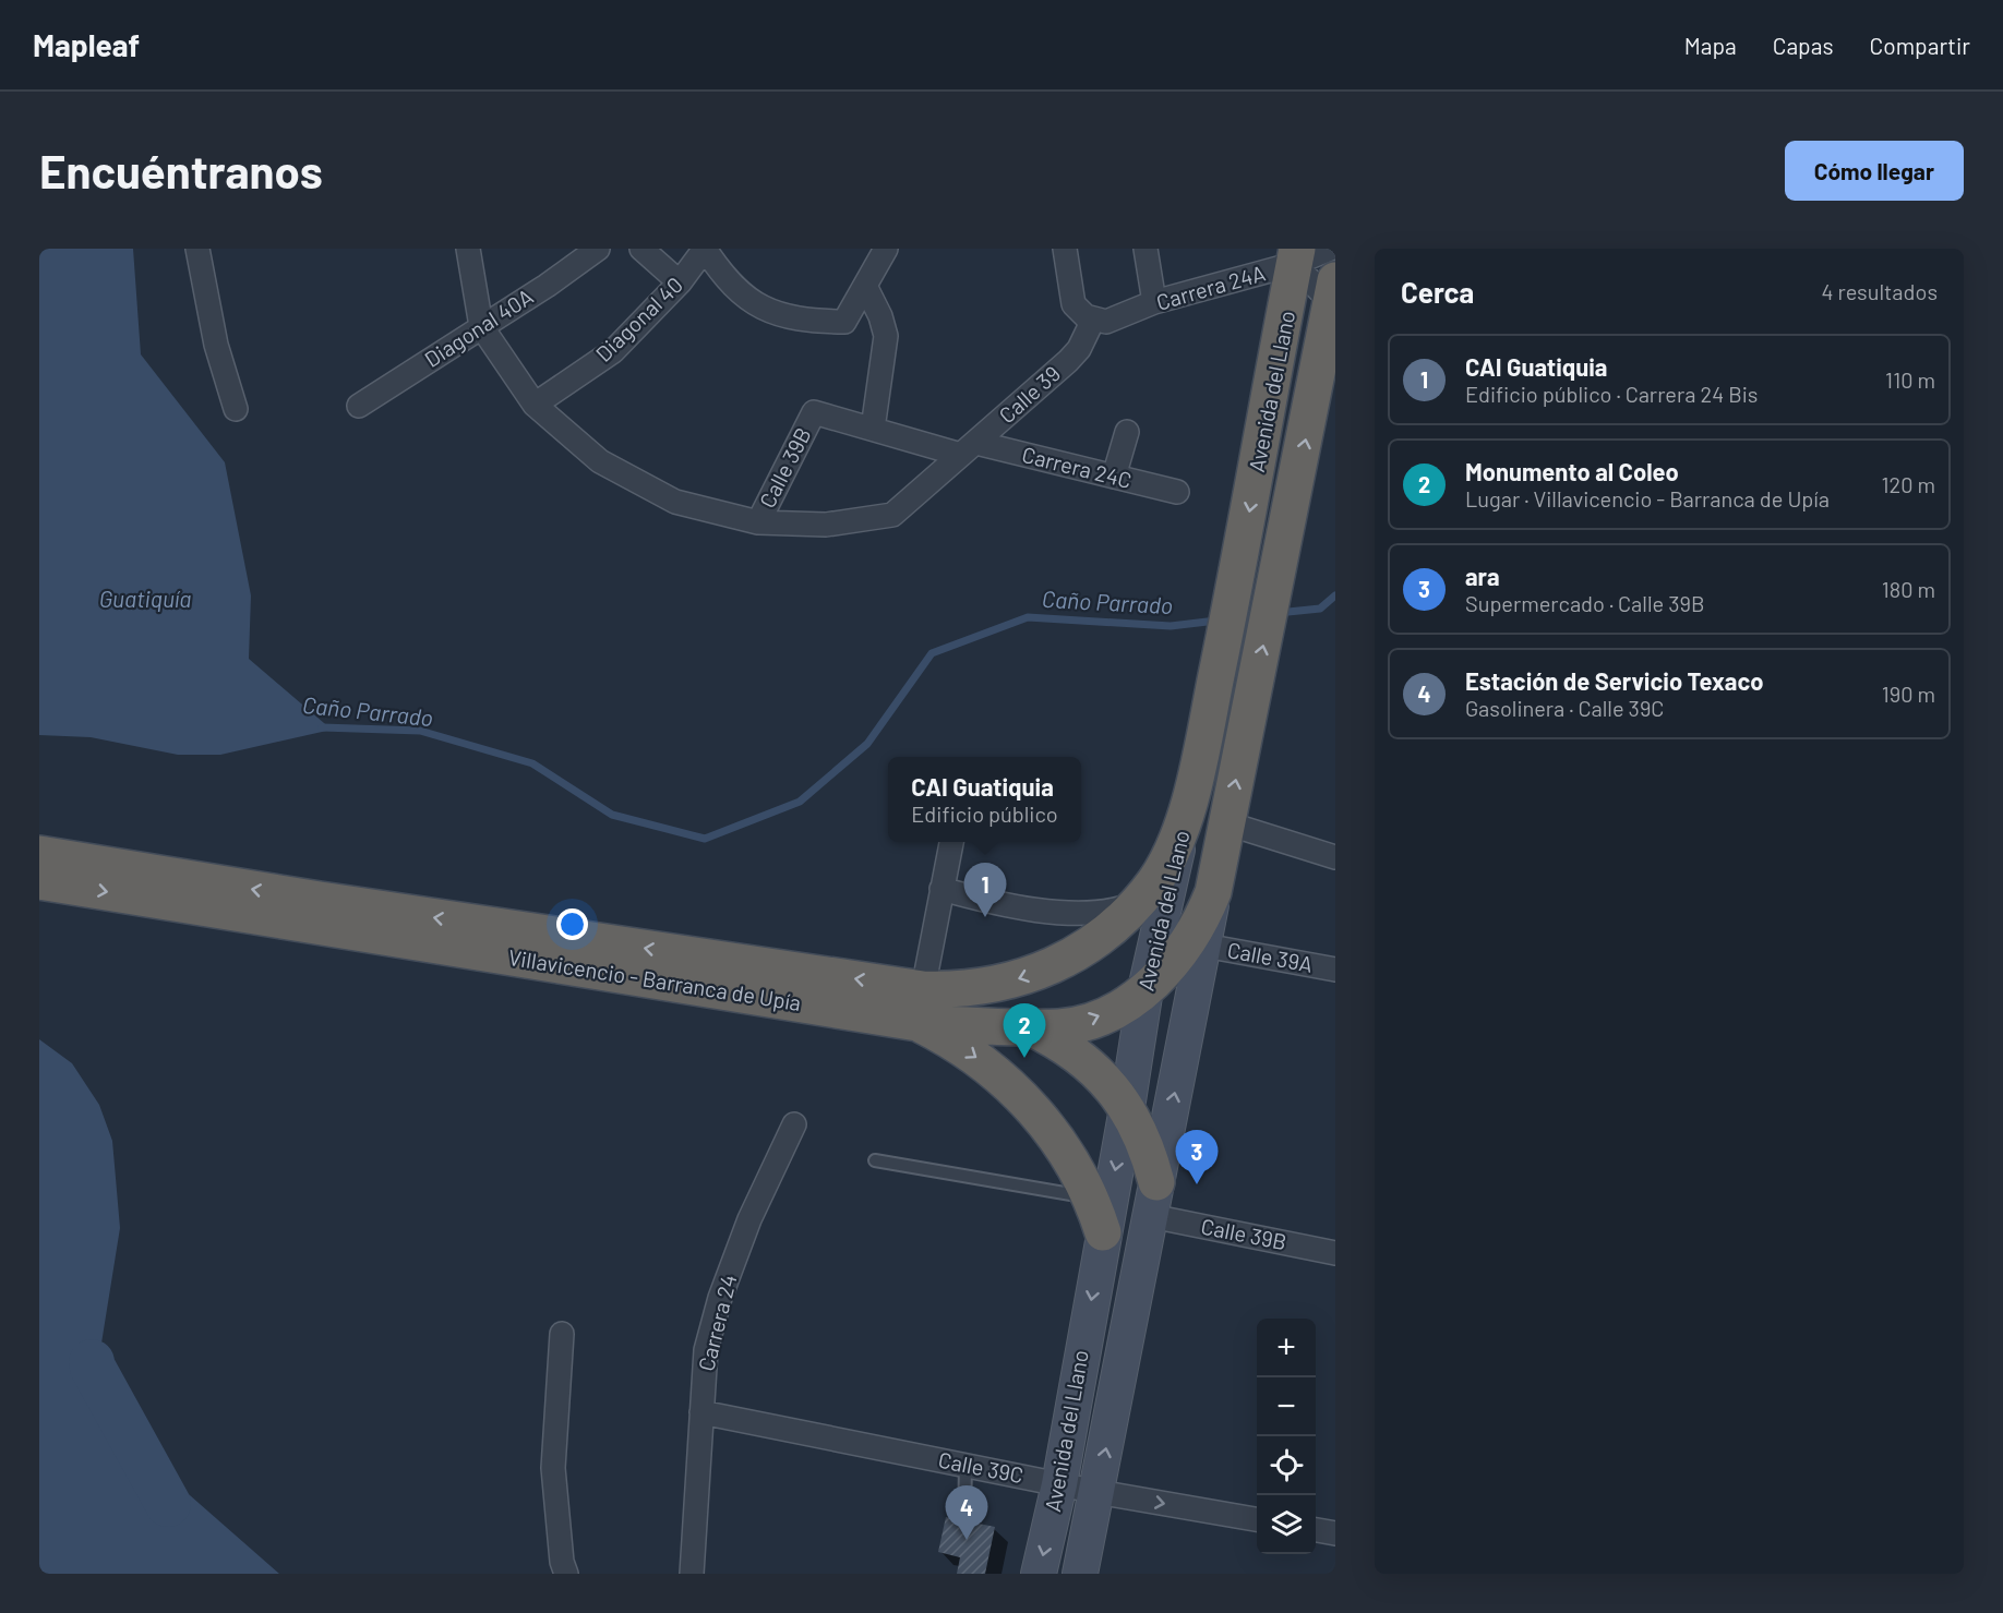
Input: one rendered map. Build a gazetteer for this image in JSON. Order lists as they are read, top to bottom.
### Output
{
  "streets": {
    "highway": ["Avenida del Llano", "Villavicencio - Barranca de Upía"],
    "street": [
      "Carrera 24A",
      "Diagonal 40",
      "Diagonal 40A",
      "Calle 39",
      "Calle 39B",
      "Carrera 24C",
      "Calle 39A",
      "Carrera 24",
      "Calle 39C"
    ]
  },
  "crossings": [
    ["Carrera 24A", "Avenida del Llano"],
    ["Carrera 24A", "Calle 39"],
    ["Avenida del Llano", "Calle 39B"],
    ["Avenida del Llano", "Calle 39A"],
    ["Avenida del Llano", "Villavicencio - Barranca de Upía"],
    ["Avenida del Llano", "Calle 39C"],
    ["Calle 39", "Calle 39B"],
    ["Calle 39", "Carrera 24C"],
    ["Calle 39B", "Carrera 24C"],
    ["Carrera 24", "Calle 39C"]
  ],
  "water": ["Guatiquía", "Caño Parrado"],
  "page": {
    "header": "Mapleaf",
    "nav": ["Mapa", "Capas", "Compartir"],
    "buttons": "Cómo llegar",
    "title": "Encuéntranos",
    "heading": ["Cerca", "4 resultados"],
    "list": [
      {
        "mark": "1",
        "name": "CAI Guatiquia",
        "note": "Edificio público · Carrera 24 Bis",
        "value": "110 m"
      },
      {
        "mark": "2",
        "name": "Monumento al Coleo",
        "note": "Lugar · Villavicencio - Barranca de Upía",
        "value": "120 m"
      },
      {
        "mark": "3",
        "name": "ara",
        "note": "Supermercado · Calle 39B",
        "value": "180 m"
      },
      {
        "mark": "4",
        "name": "Estación de Servicio Texaco",
        "note": "Gasolinera · Calle 39C",
        "value": "190 m"
      }
    ],
    "popup": ["CAI Guatiquia", "Edificio público"],
    "pins": [
      "1",
      "2",
      "3",
      "4"
    ],
    "map_buttons": ["+", "−"]
  }
}
